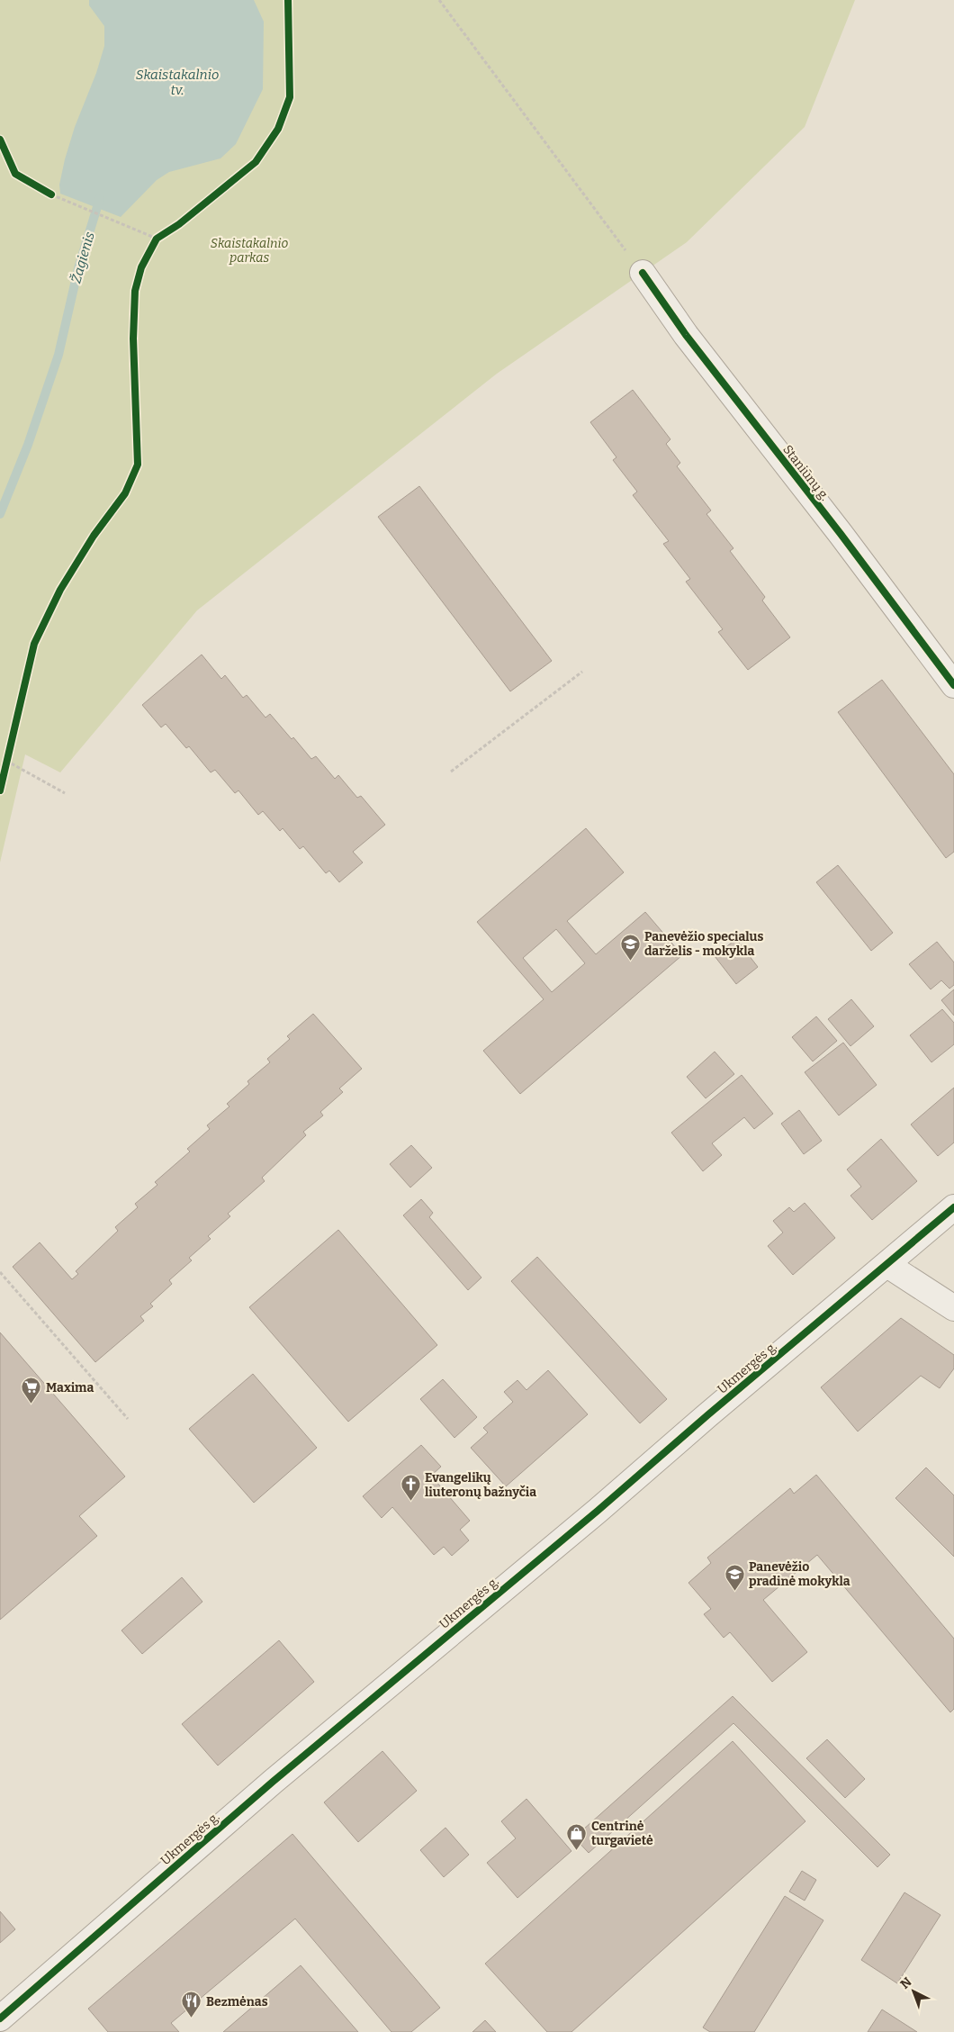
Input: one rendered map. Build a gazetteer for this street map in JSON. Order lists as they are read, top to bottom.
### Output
{
  "streets": {
    "street": ["Staniūnų g.", "Ukmergės g."]
  },
  "water": ["Skaistakalnio tv.", "Žagienis"],
  "parks": ["Skaistakalnio parkas"],
  "places": {
    "school or university": ["Panevėžio specialus darželis - mokykla", "Panevėžio pradinė mokykla"],
    "supermarket": ["Maxima"],
    "church": ["Evangelikų liuteronų bažnyčia"],
    "shop": ["Centrinė turgavietė"],
    "restaurant": ["Bezmėnas"]
  },
  "north": "top left"
}
